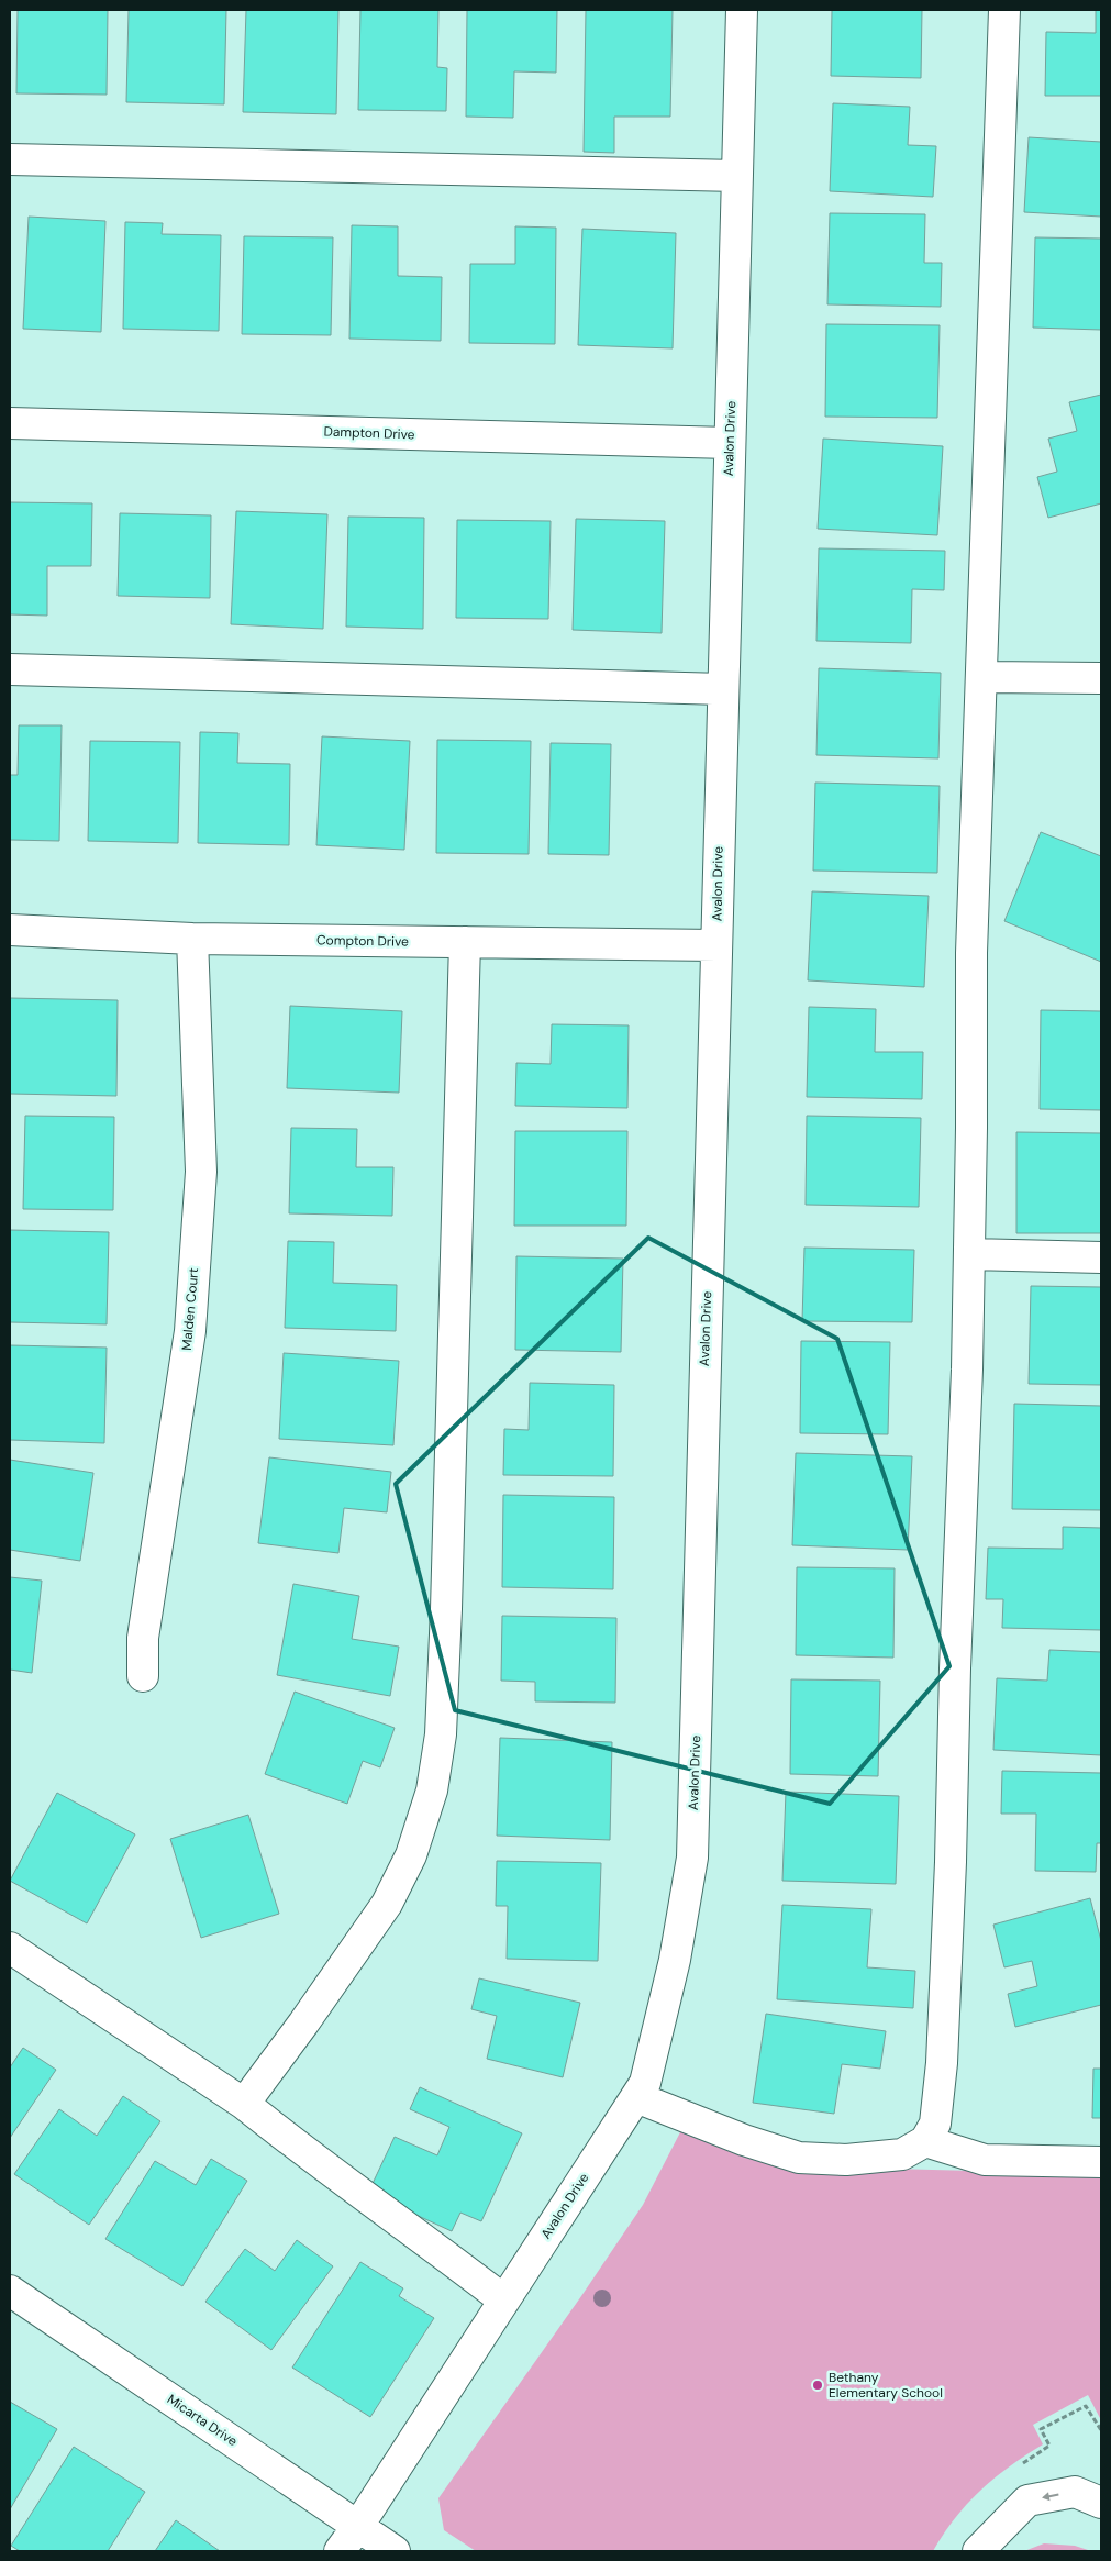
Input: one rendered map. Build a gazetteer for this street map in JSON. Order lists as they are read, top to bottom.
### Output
{
  "streets": {
    "street": [
      "Dampton Drive",
      "Avalon Drive",
      "Compton Drive",
      "Malden Court",
      "Micarta Drive"
    ]
  },
  "crossings": [
    ["Dampton Drive", "Avalon Drive"],
    ["Avalon Drive", "Compton Drive"],
    ["Avalon Drive", "Micarta Drive"],
    ["Compton Drive", "Malden Court"]
  ],
  "places": ["Bethany Elementary School"]
}
